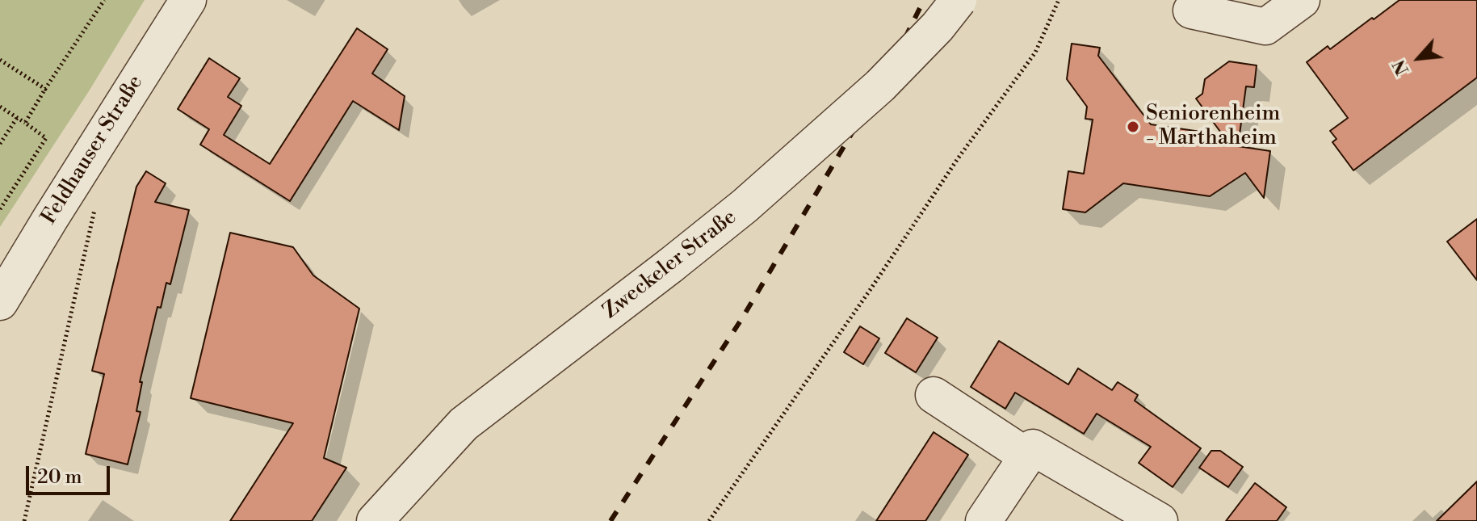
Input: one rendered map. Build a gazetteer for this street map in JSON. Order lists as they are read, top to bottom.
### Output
{
  "streets": {
    "street": ["Feldhauser Straße", "Zweckeler Straße"]
  },
  "places": ["Seniorenheim - Marthaheim"],
  "scale_bar": "20 m",
  "north": "bottom left"
}
